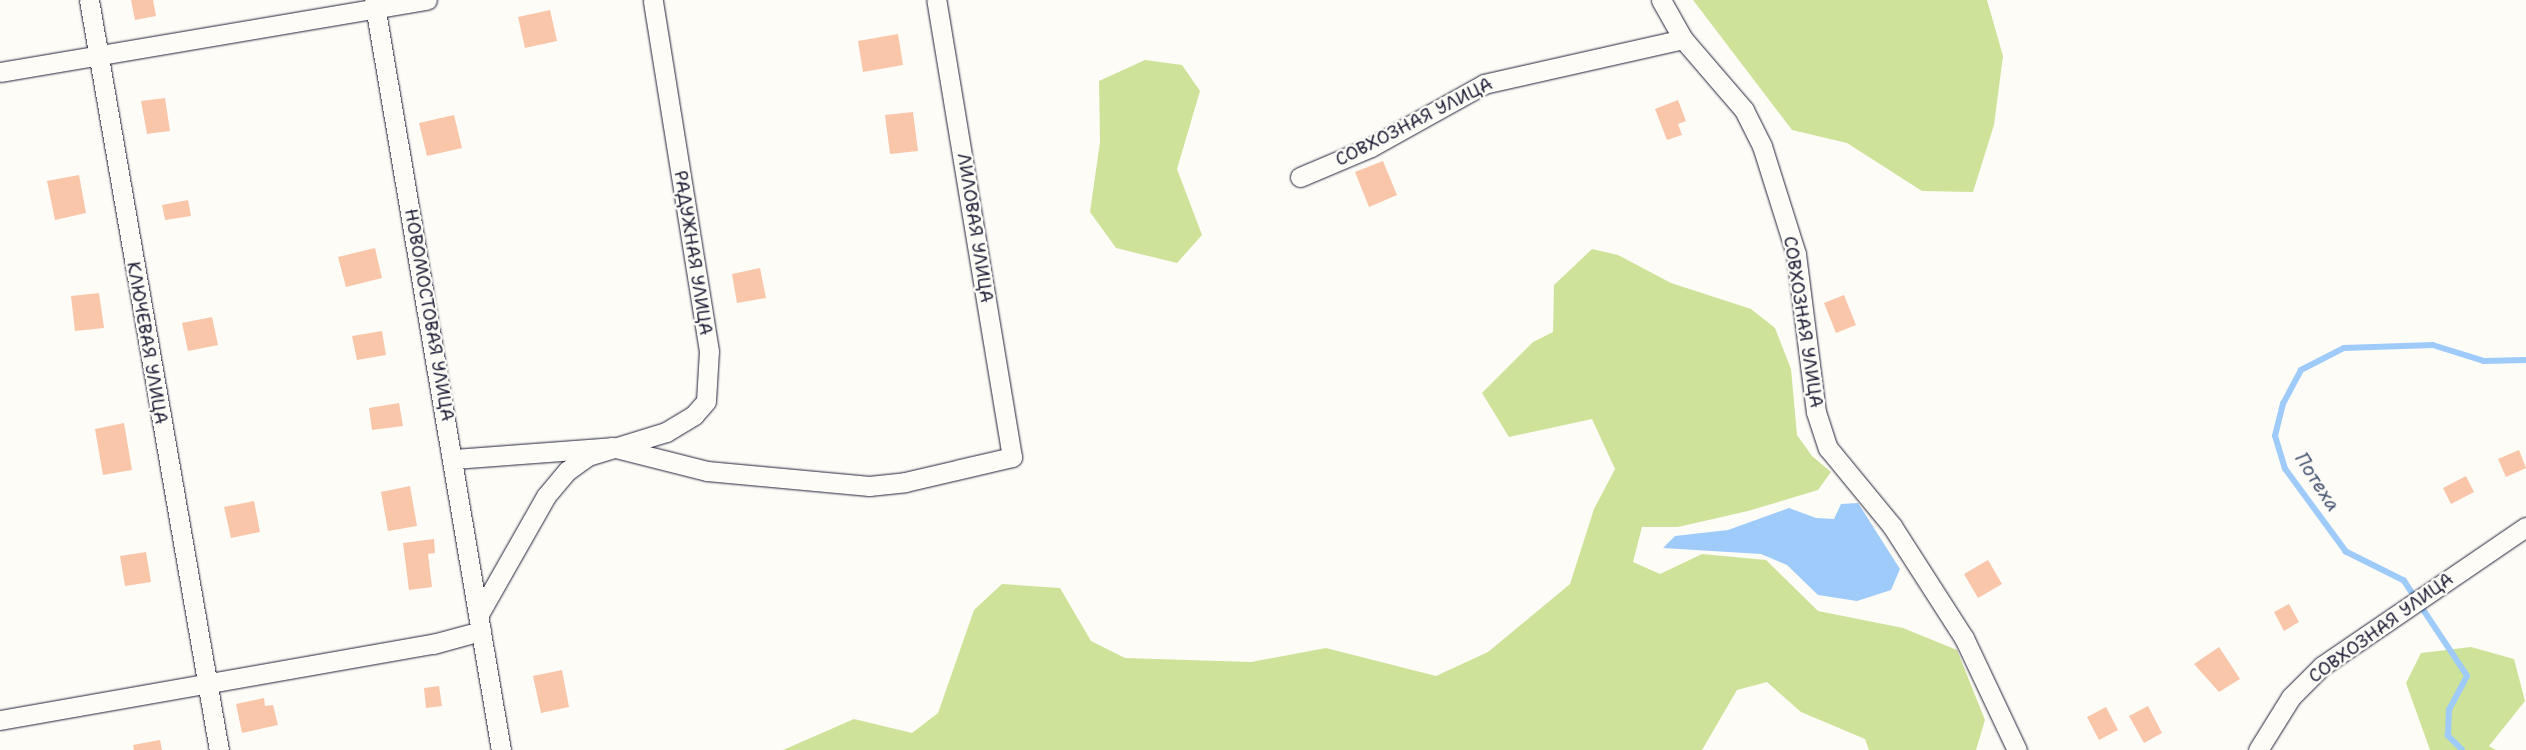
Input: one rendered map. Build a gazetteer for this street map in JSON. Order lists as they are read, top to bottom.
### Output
{
  "streets": {
    "street": [
      "СОВХОЗНАЯ УЛИЦА",
      "ЛИЛОВАЯ УЛИЦА",
      "РАДУЖНАЯ УЛИЦА",
      "НОВОМОСТОВАЯ УЛИЦА",
      "КЛЮЧЕВАЯ УЛИЦА"
    ]
  },
  "crossings": [
    ["ЛИЛОВАЯ УЛИЦА", "РАДУЖНАЯ УЛИЦА"]
  ],
  "water": ["Потеха"]
}
